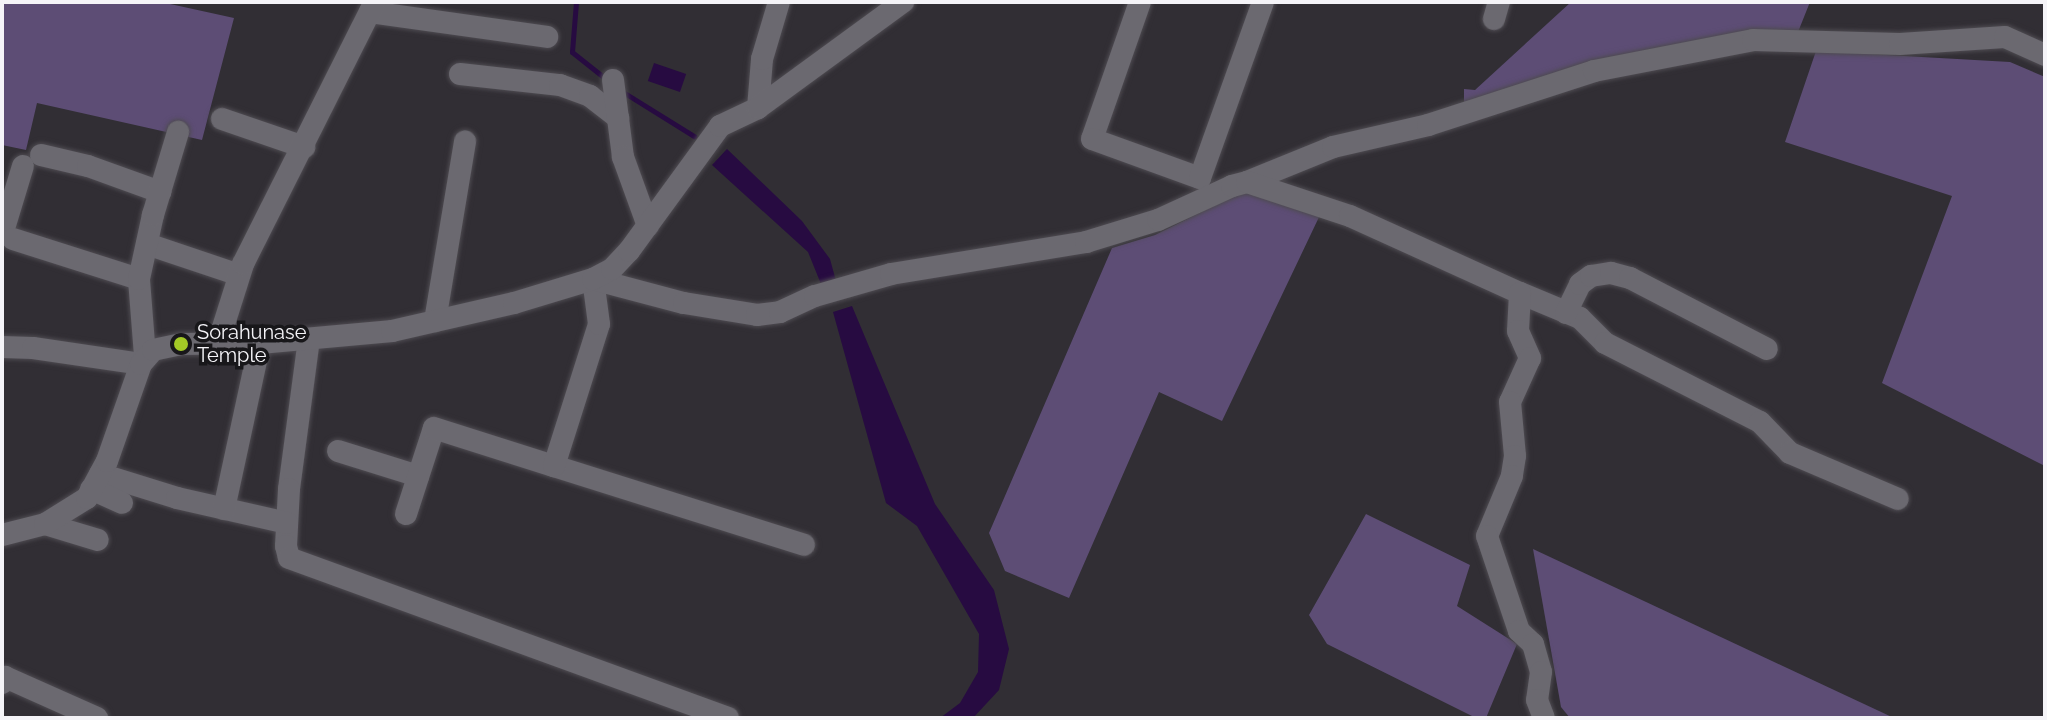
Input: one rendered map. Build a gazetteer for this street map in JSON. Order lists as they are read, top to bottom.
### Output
{
  "places": ["Sorahunase Temple"]
}
